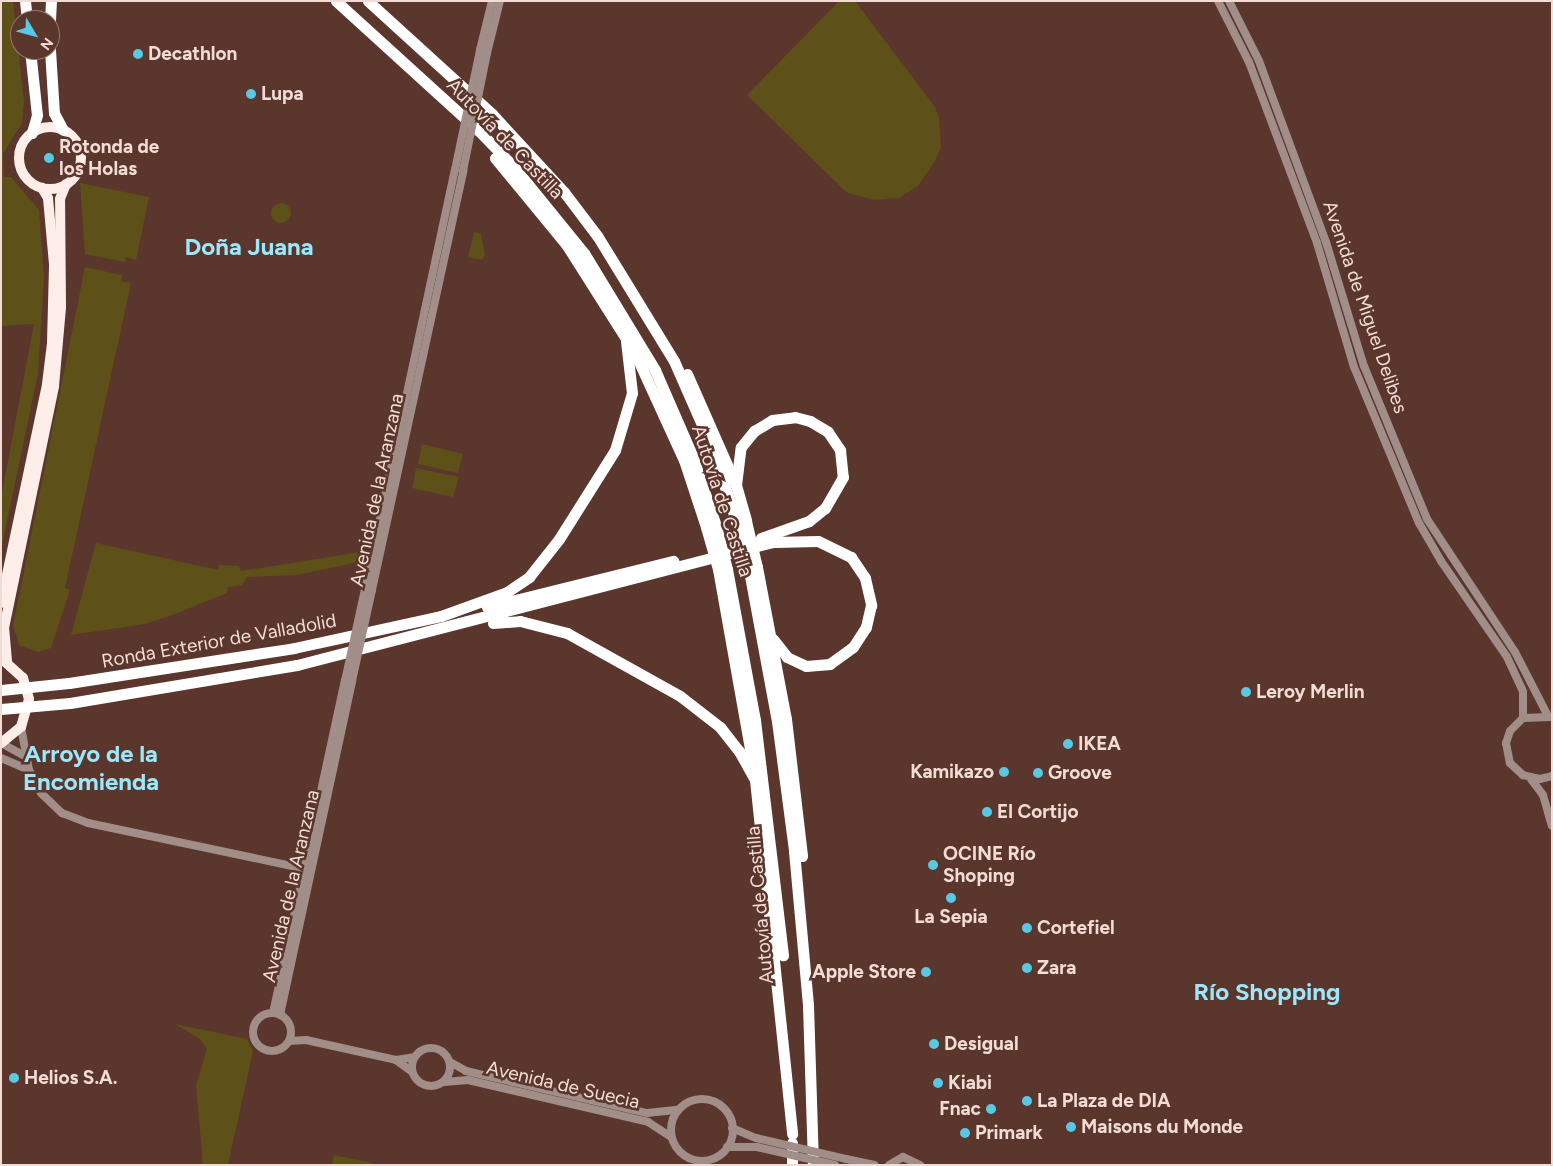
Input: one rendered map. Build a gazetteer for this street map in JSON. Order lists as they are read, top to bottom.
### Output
{
  "streets": {
    "highway": ["Autovía de Castilla", "Ronda Exterior de Valladolid"],
    "street": ["Avenida de Miguel Delibes", "Avenida de la Aranzana", "Avenida de Suecia"]
  },
  "districts": ["Doña Juana", "Arroyo de la Encomienda", "Río Shopping"],
  "places": [
    "Decathlon",
    "Lupa",
    "Rotonda de los Holas",
    "Leroy Merlin",
    "IKEA",
    "Kamikazo",
    "Groove",
    "El Cortijo",
    "OCINE Río Shoping",
    "La Sepia",
    "Cortefiel",
    "Zara",
    "Apple Store",
    "Desigual",
    "Helios S.A.",
    "Kiabi",
    "La Plaza de DIA",
    "Fnac",
    "Maisons du Monde",
    "Primark"
  ],
  "north": "bottom right"
}
